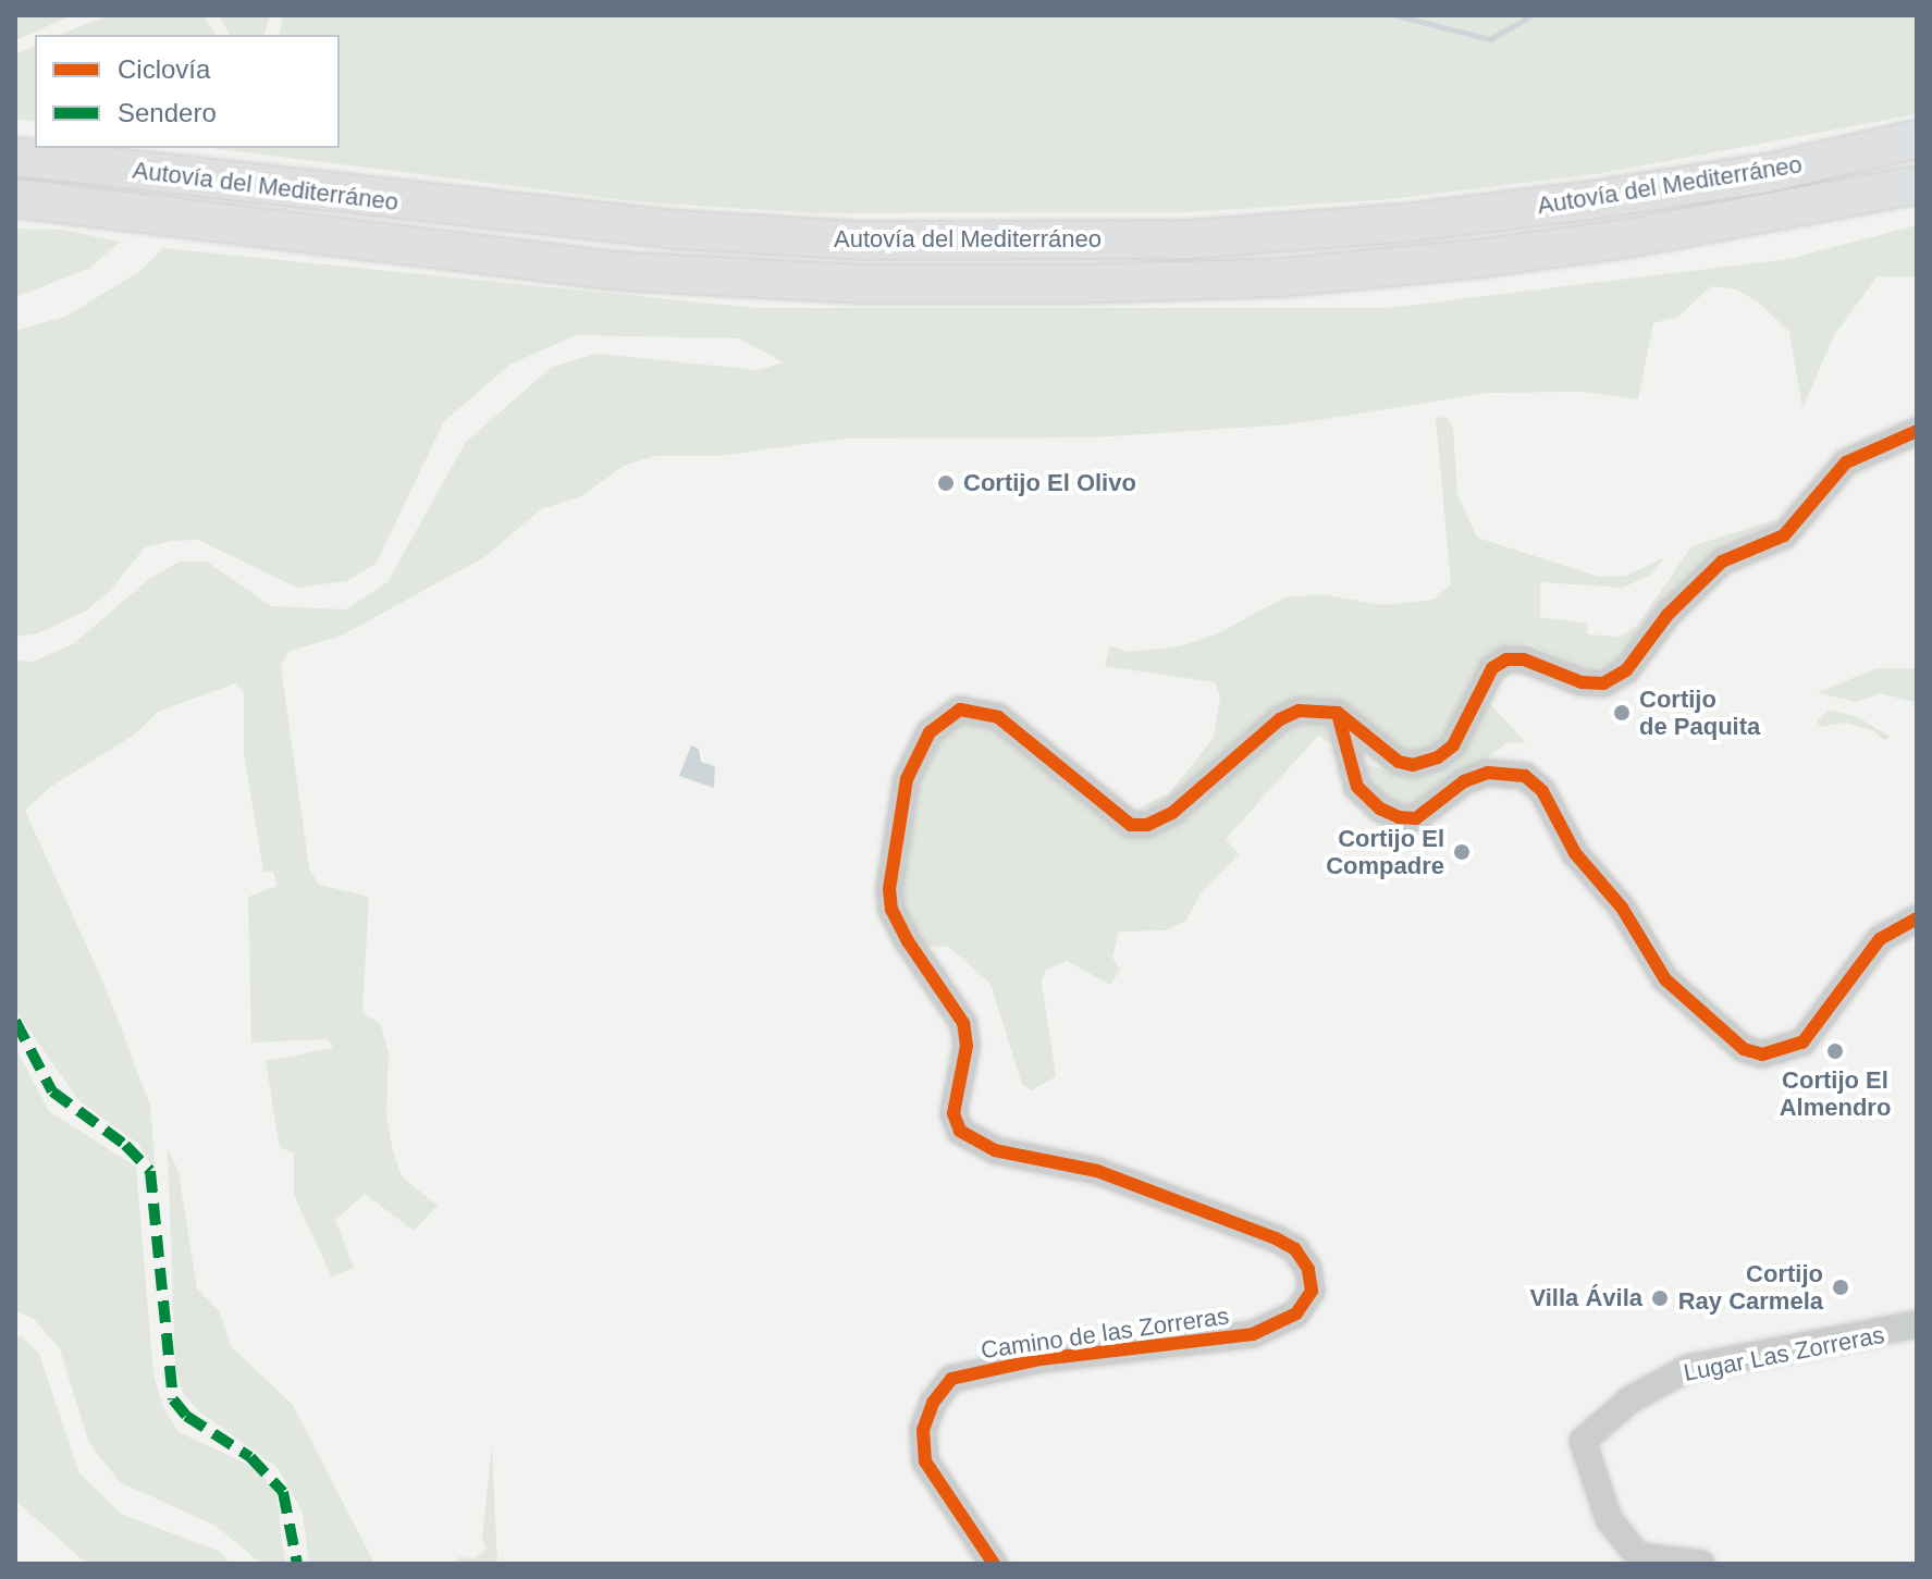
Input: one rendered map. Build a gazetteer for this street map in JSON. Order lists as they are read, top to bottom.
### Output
{
  "streets": {
    "highway": ["Autovía del Mediterráneo"],
    "street": ["Camino de las Zorreras", "Lugar Las Zorreras"]
  },
  "places": [
    "Cortijo El Olivo",
    "Cortijo de Paquita",
    "Cortijo El Compadre",
    "Cortijo El Almendro",
    "Cortijo Ray Carmela",
    "Villa Ávila"
  ],
  "legend": ["Ciclovía", "Sendero"]
}
